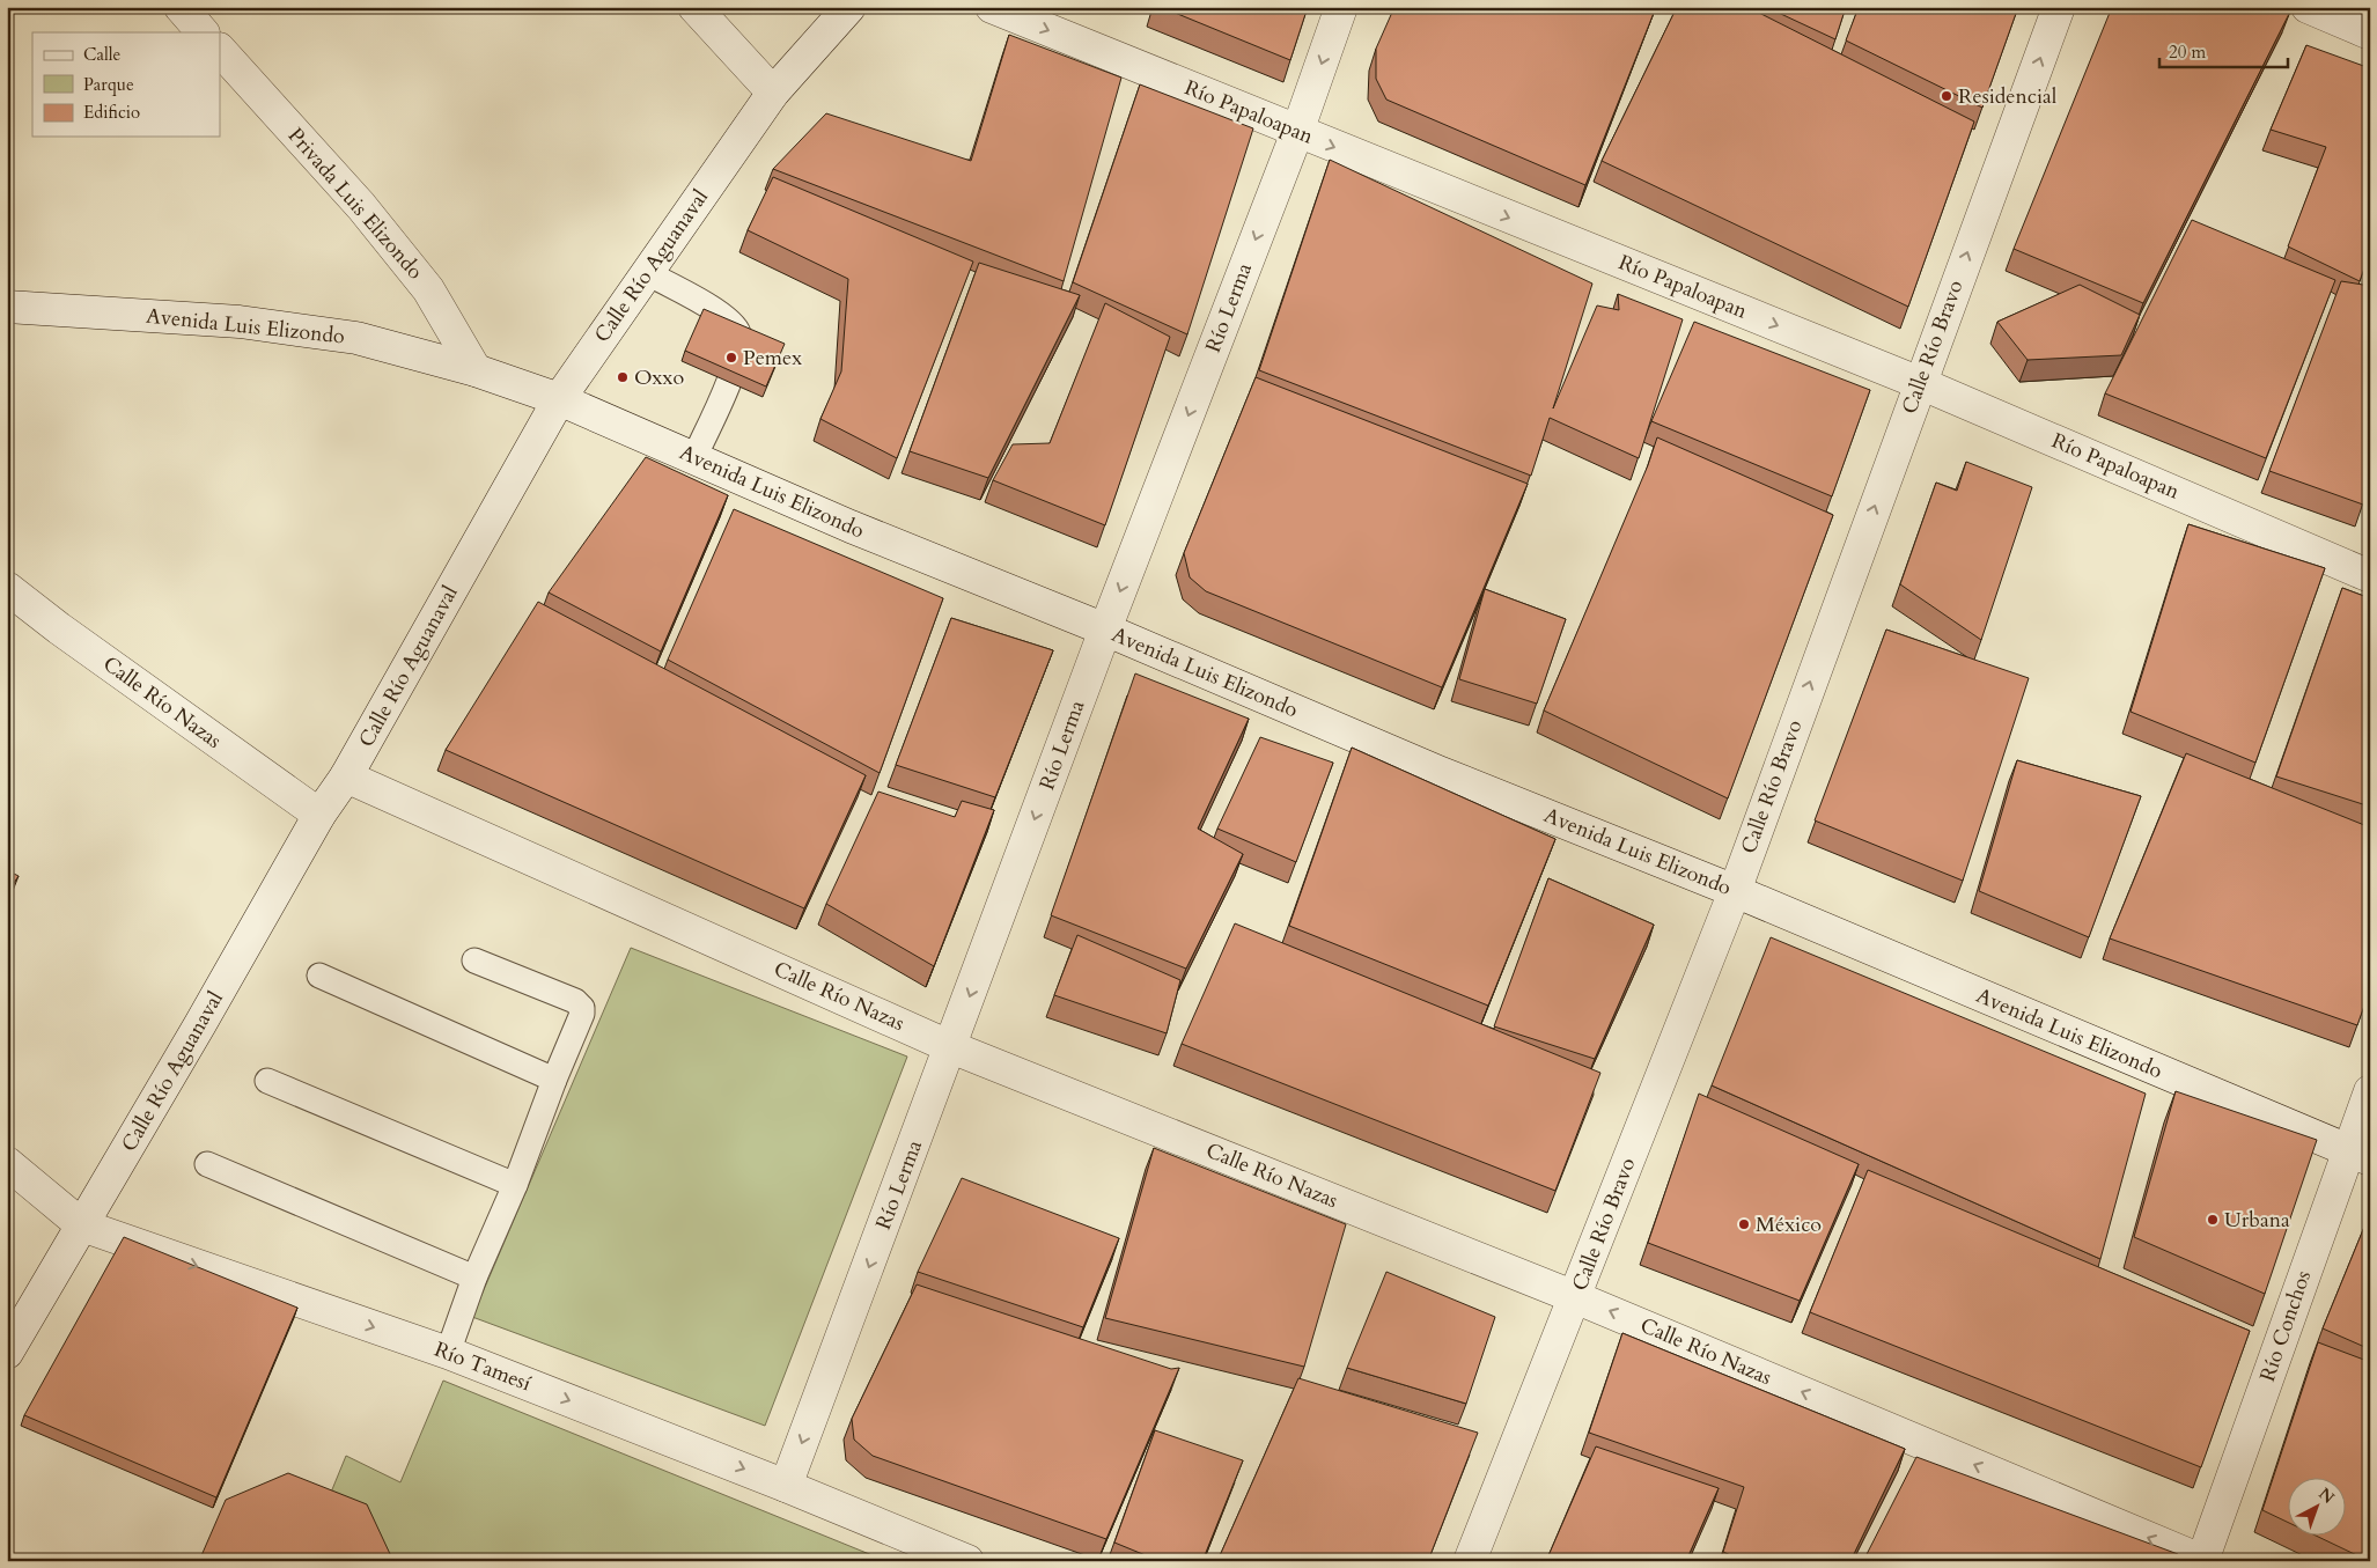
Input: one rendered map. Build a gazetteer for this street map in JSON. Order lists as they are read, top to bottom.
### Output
{
  "streets": {
    "street": [
      "Río Papaloapan",
      "Privada Luis Elizondo",
      "Calle Río Aguanaval",
      "Río Lerma",
      "Avenida Luis Elizondo",
      "Calle Río Bravo",
      "Calle Río Nazas",
      "Río Conchos",
      "Río Tamesí"
    ]
  },
  "crossings": [
    ["Río Papaloapan", "Río Lerma"],
    ["Río Papaloapan", "Calle Río Bravo"],
    ["Privada Luis Elizondo", "Avenida Luis Elizondo"],
    ["Calle Río Aguanaval", "Avenida Luis Elizondo"],
    ["Calle Río Aguanaval", "Calle Río Nazas"],
    ["Calle Río Aguanaval", "Río Tamesí"],
    ["Río Lerma", "Avenida Luis Elizondo"],
    ["Río Lerma", "Calle Río Nazas"],
    ["Río Lerma", "Río Tamesí"],
    ["Avenida Luis Elizondo", "Calle Río Bravo"],
    ["Avenida Luis Elizondo", "Río Conchos"],
    ["Calle Río Bravo", "Calle Río Nazas"],
    ["Calle Río Nazas", "Río Conchos"]
  ],
  "one_way": [
    "Río Papaloapan",
    "Río Lerma",
    "Calle Río Bravo",
    "Río Tamesí"
  ],
  "places": [
    "Residencial",
    "Pemex",
    "Oxxo",
    "Urbana",
    "México"
  ],
  "legend": ["Calle", "Parque", "Edificio"],
  "scale_bar": "20 m",
  "north": "top right"
}
